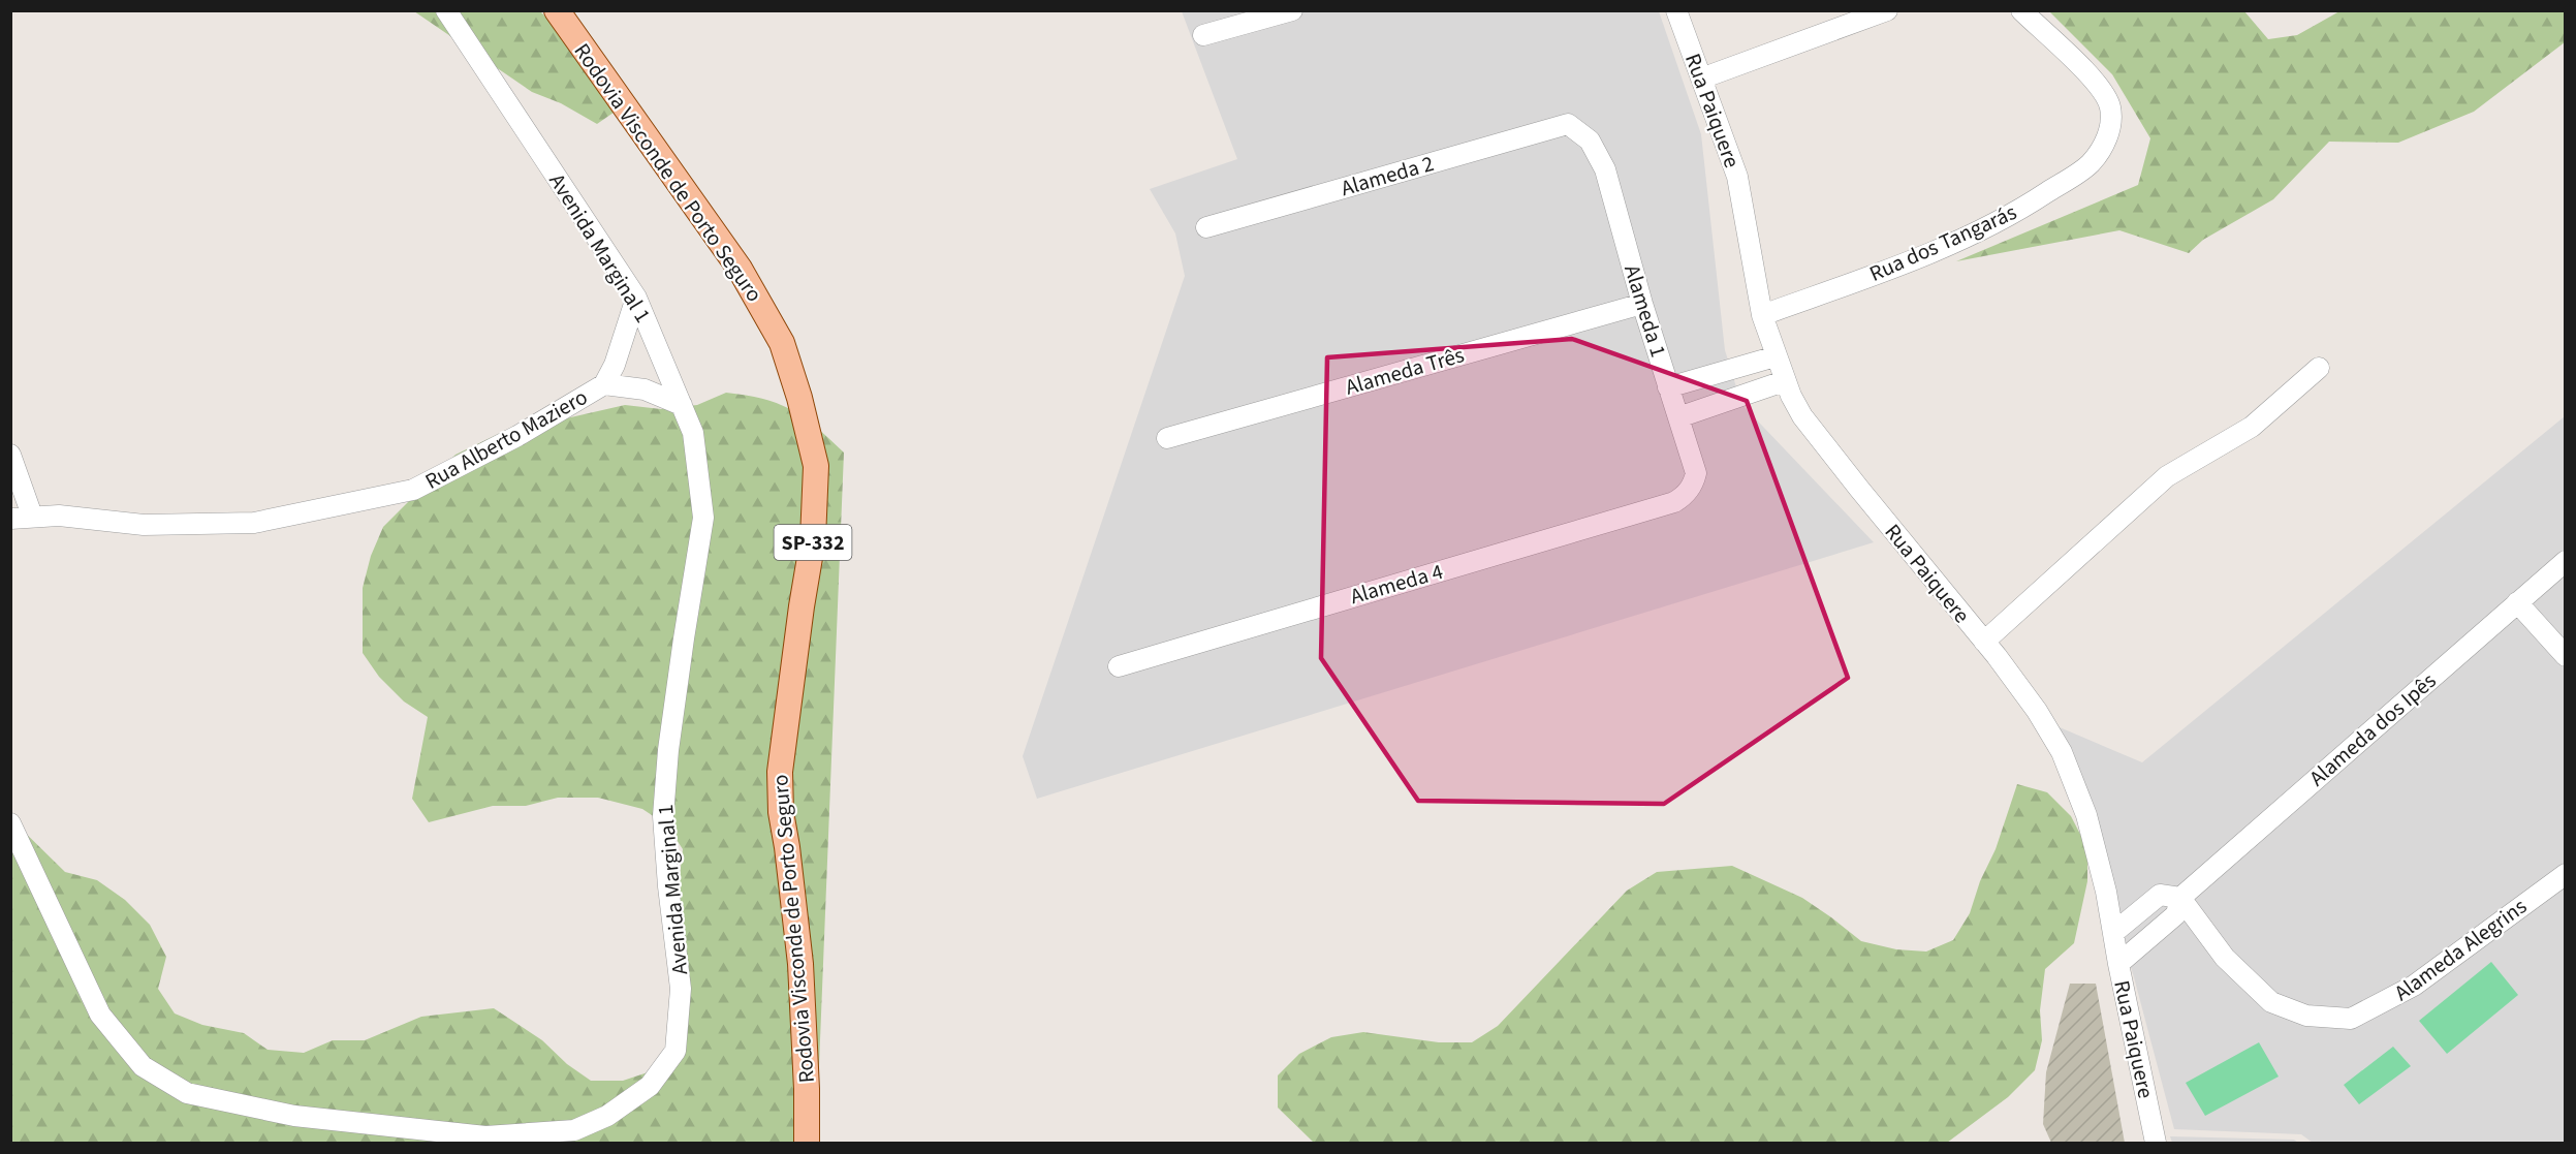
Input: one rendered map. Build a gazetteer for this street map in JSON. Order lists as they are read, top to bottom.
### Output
{
  "streets": {
    "main road": ["Rodovia Visconde de Porto Seguro", "SP-332"],
    "street": [
      "Rua Paiquere",
      "Alameda 2",
      "Rua dos Tangarás",
      "Avenida Marginal 1",
      "Alameda 1",
      "Alameda Três",
      "Rua Alberto Maziero",
      "Alameda 4",
      "Alameda dos Ipês",
      "Alameda Alegrins"
    ]
  },
  "crossings": [
    ["Rua Paiquere", "Rua dos Tangarás"],
    ["Rua Paiquere", "Alameda dos Ipês"],
    ["Alameda 2", "Alameda 1"],
    ["Avenida Marginal 1", "Rua Alberto Maziero"],
    ["Alameda 1", "Alameda Três"],
    ["Alameda 1", "Alameda 4"],
    ["Alameda dos Ipês", "Alameda Alegrins"]
  ]
}
